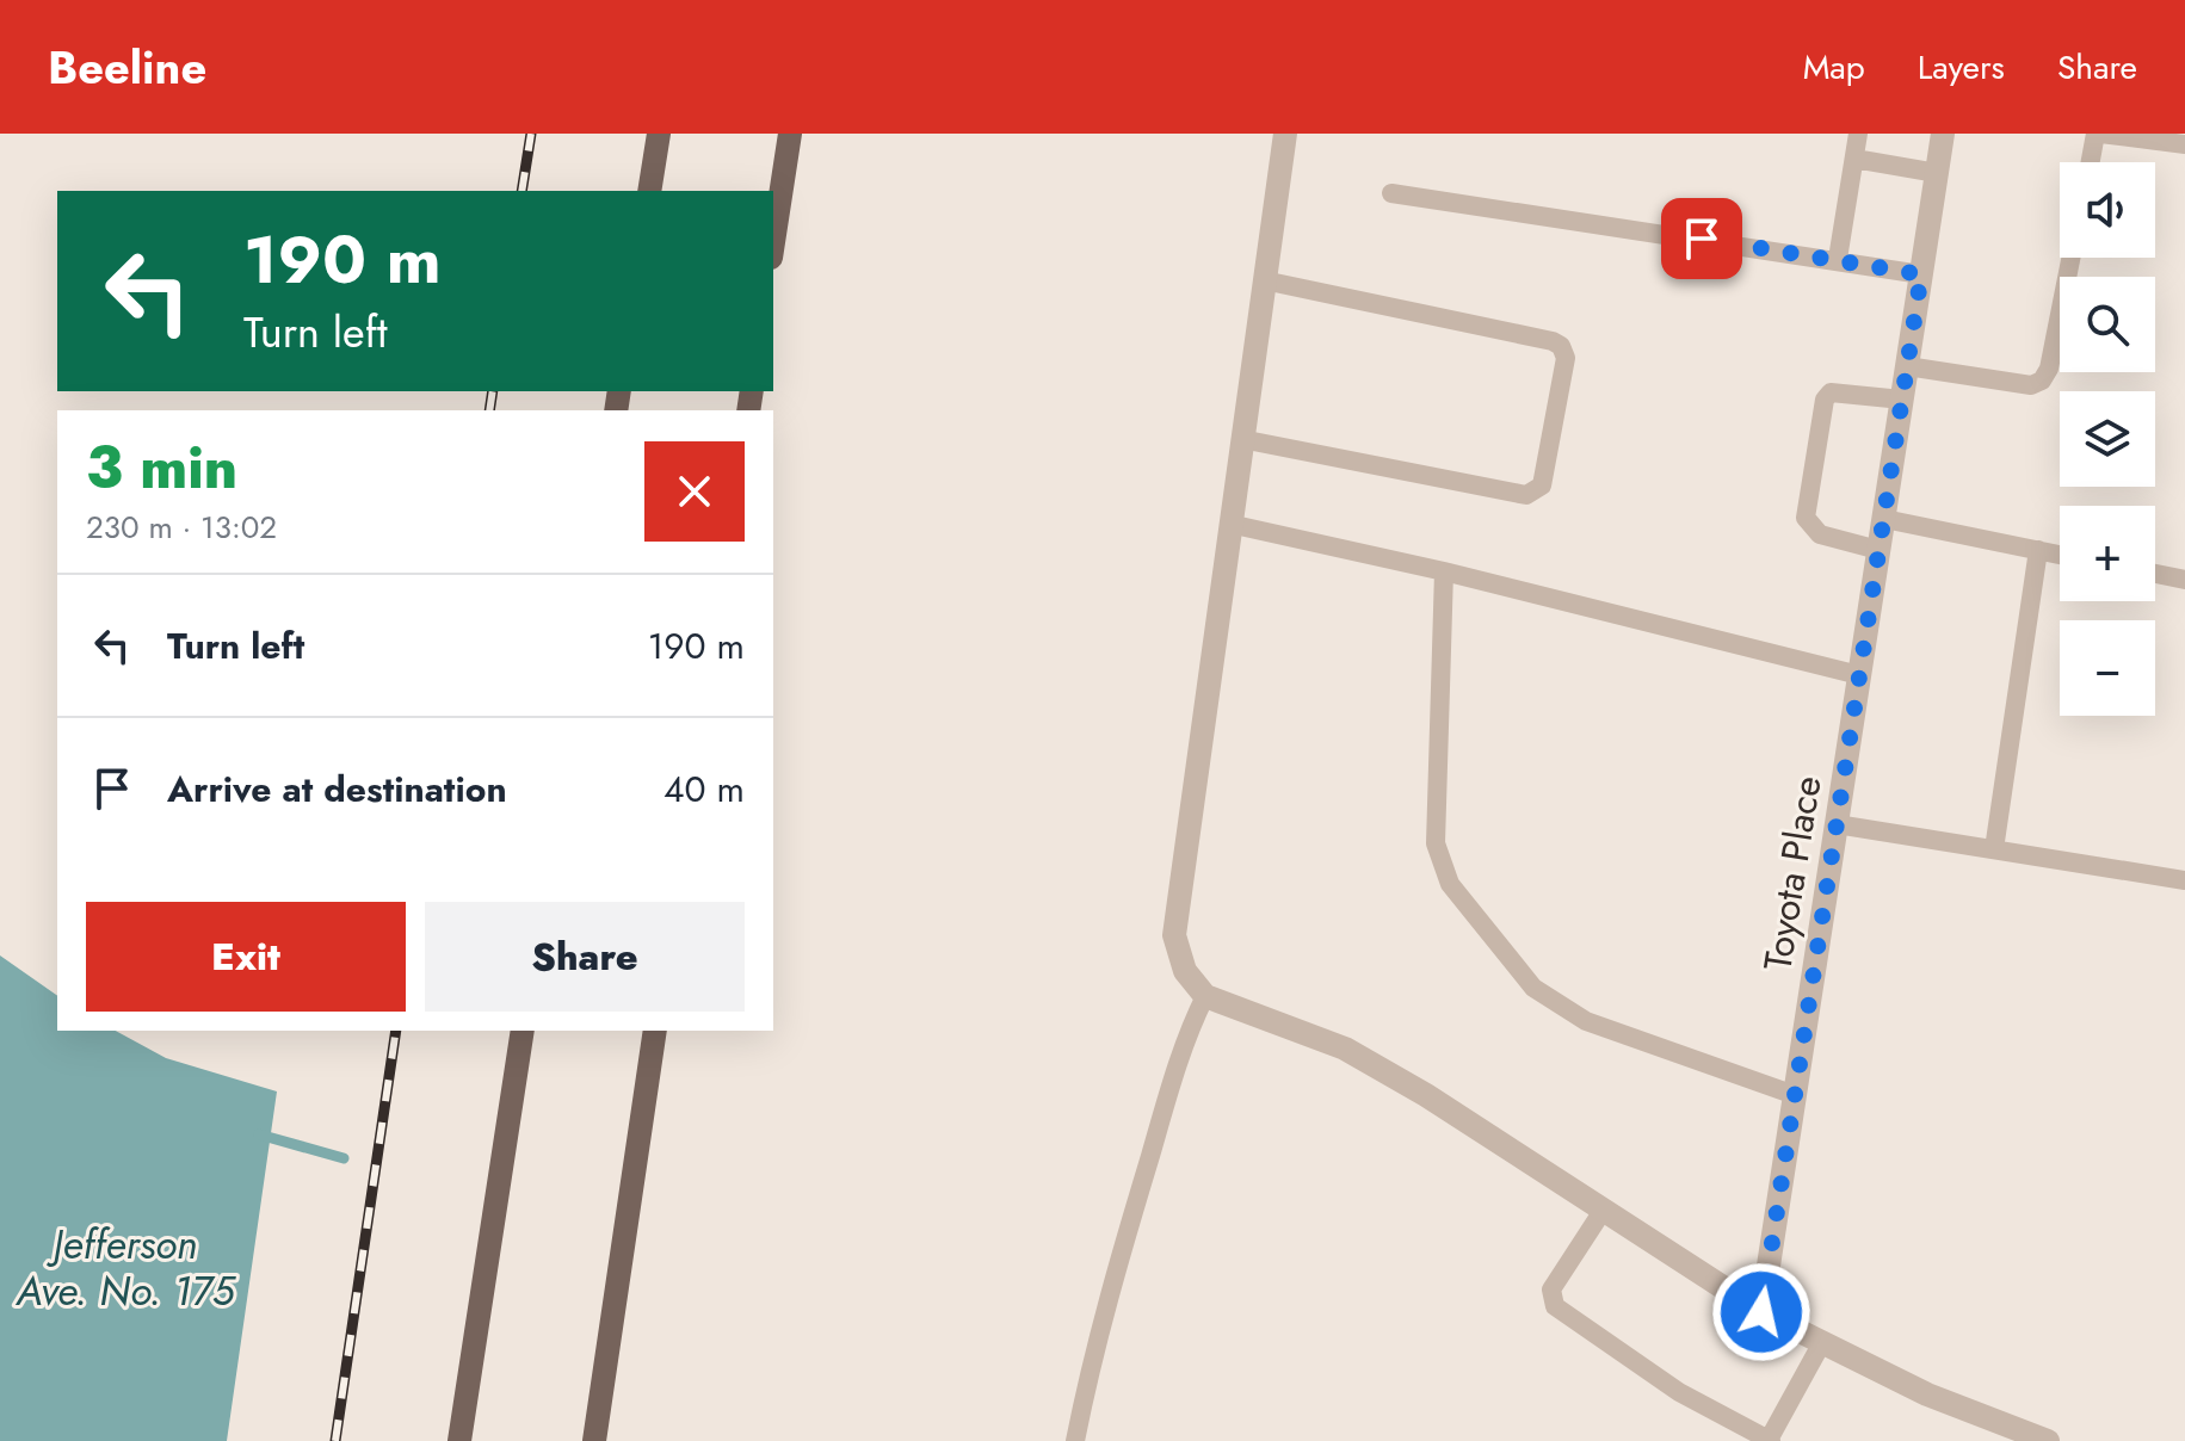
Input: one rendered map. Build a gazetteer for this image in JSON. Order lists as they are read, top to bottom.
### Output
{
  "streets": {
    "street": ["Toyota Place"]
  },
  "water": ["Jefferson Ave. No. 175"],
  "page": {
    "header": "Beeline",
    "nav": ["Map", "Layers", "Share"],
    "map_buttons": ["+", "−"],
    "turn": ["190 m", "Turn left"],
    "heading": ["3 min", "230 m · 13:02"],
    "list": [
      {
        "name": "Turn left",
        "value": "190 m"
      },
      {
        "name": "Arrive at destination",
        "value": "40 m"
      }
    ],
    "buttons": ["Exit", "Share"]
  }
}
